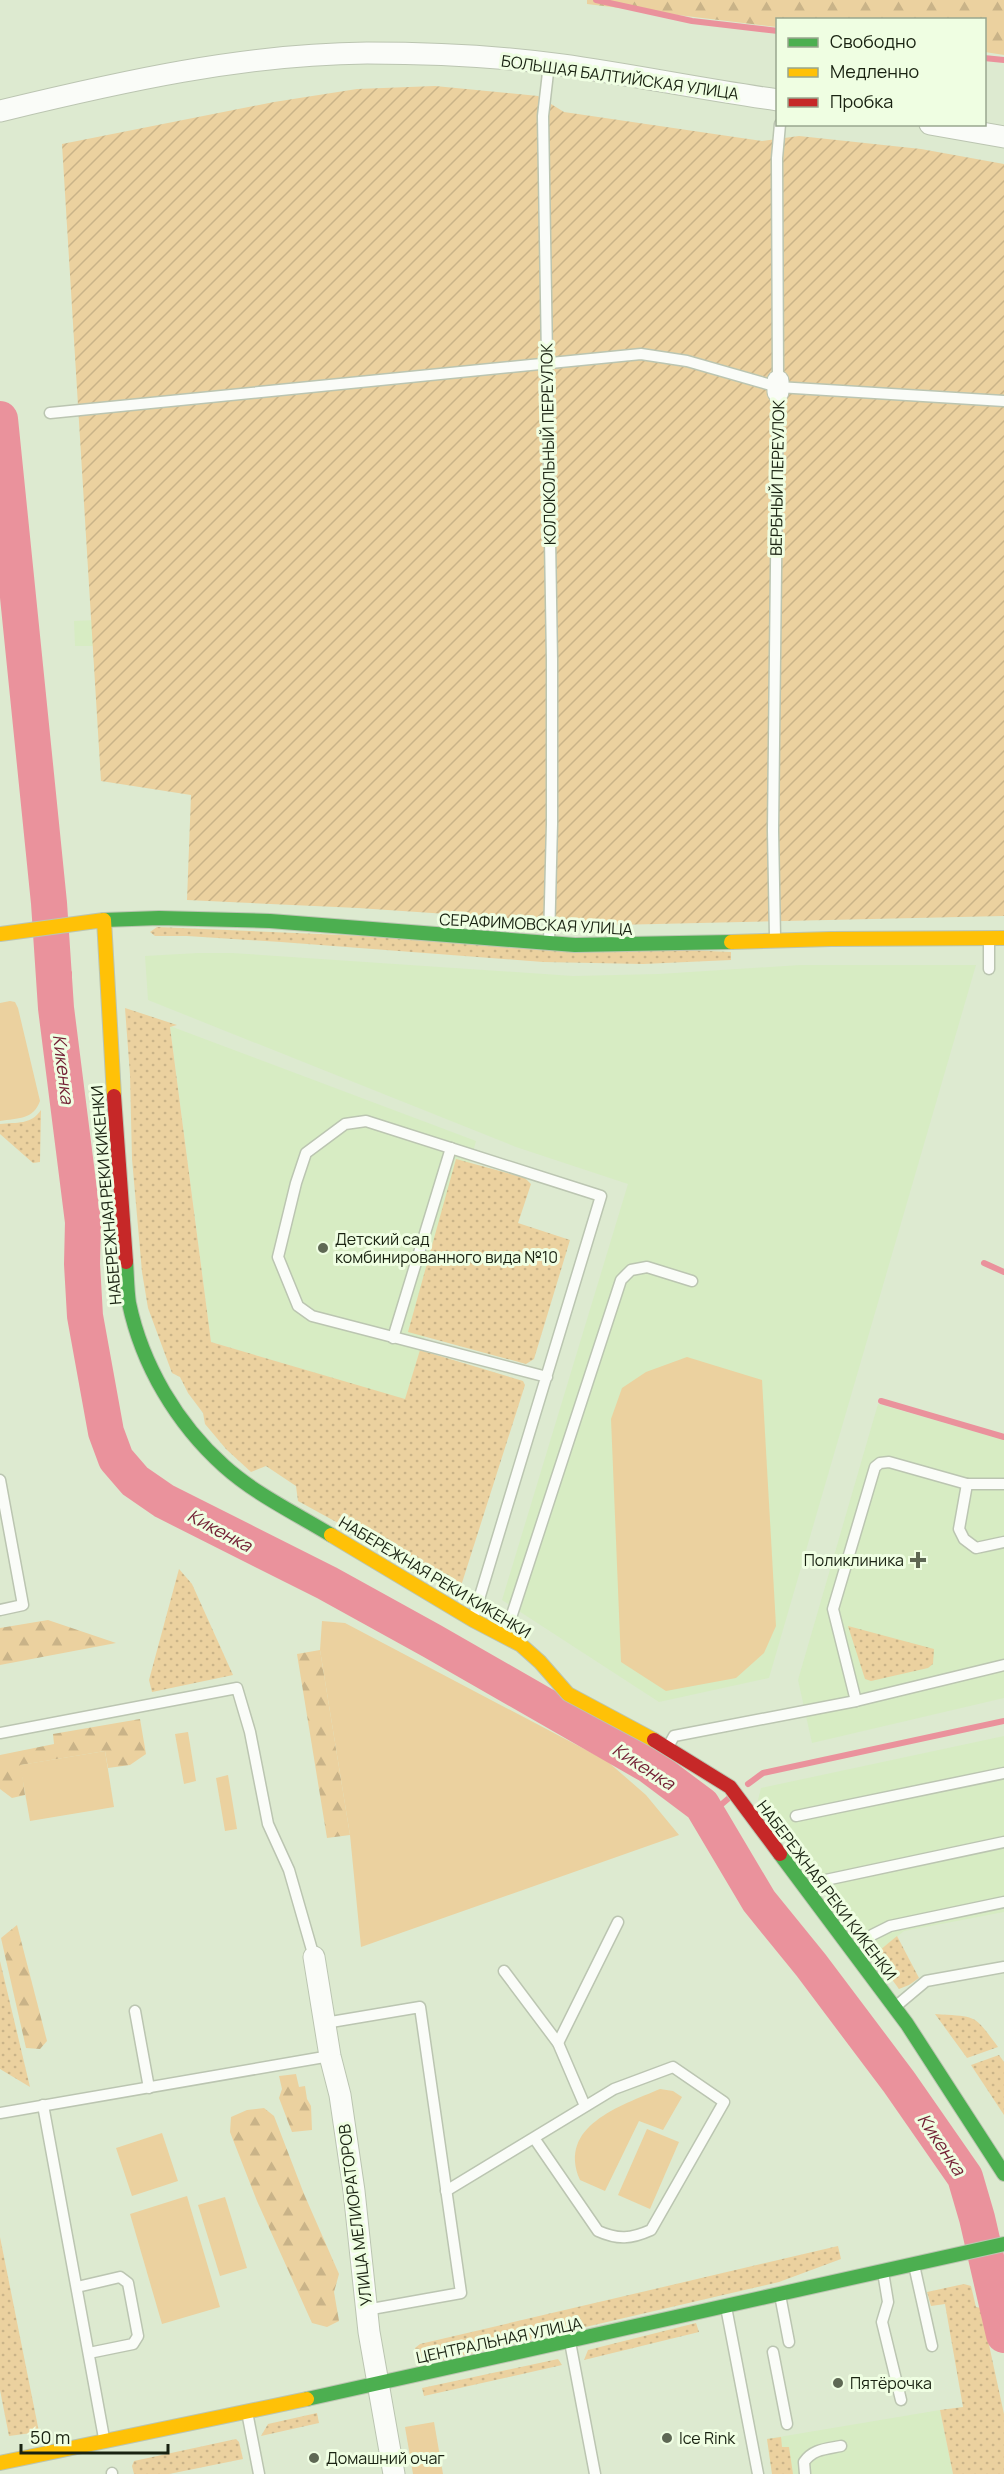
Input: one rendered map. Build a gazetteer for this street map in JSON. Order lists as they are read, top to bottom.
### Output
{
  "streets": {
    "street": [
      "БОЛЬШАЯ БАЛТИЙСКАЯ УЛИЦА",
      "СЕРАФИМОВСКАЯ УЛИЦА",
      "НАБЕРЕЖНАЯ РЕКИ КИКЕНКИ",
      "УЛИЦА МЕЛИОРАТОРОВ",
      "ЦЕНТРАЛЬНАЯ УЛИЦА"
    ],
    "lane": ["КОЛОКОЛЬНЫЙ ПЕРЕУЛОК", "ВЕРБНЫЙ ПЕРЕУЛОК"]
  },
  "crossings": [
    ["БОЛЬШАЯ БАЛТИЙСКАЯ УЛИЦА", "КОЛОКОЛЬНЫЙ ПЕРЕУЛОК"],
    ["КОЛОКОЛЬНЫЙ ПЕРЕУЛОК", "СЕРАФИМОВСКАЯ УЛИЦА"],
    ["ВЕРБНЫЙ ПЕРЕУЛОК", "СЕРАФИМОВСКАЯ УЛИЦА"],
    ["СЕРАФИМОВСКАЯ УЛИЦА", "НАБЕРЕЖНАЯ РЕКИ КИКЕНКИ"],
    ["УЛИЦА МЕЛИОРАТОРОВ", "ЦЕНТРАЛЬНАЯ УЛИЦА"]
  ],
  "water": ["Кикенка"],
  "places": {
    "other": [
      "Детский сад комбинированного вида №10",
      "Пятёрочка",
      "Ice Rink",
      "Домашний очаг"
    ],
    "health": ["Поликлиника"]
  },
  "legend": ["Свободно", "Медленно", "Пробка"],
  "scale_bar": "50 m"
}
